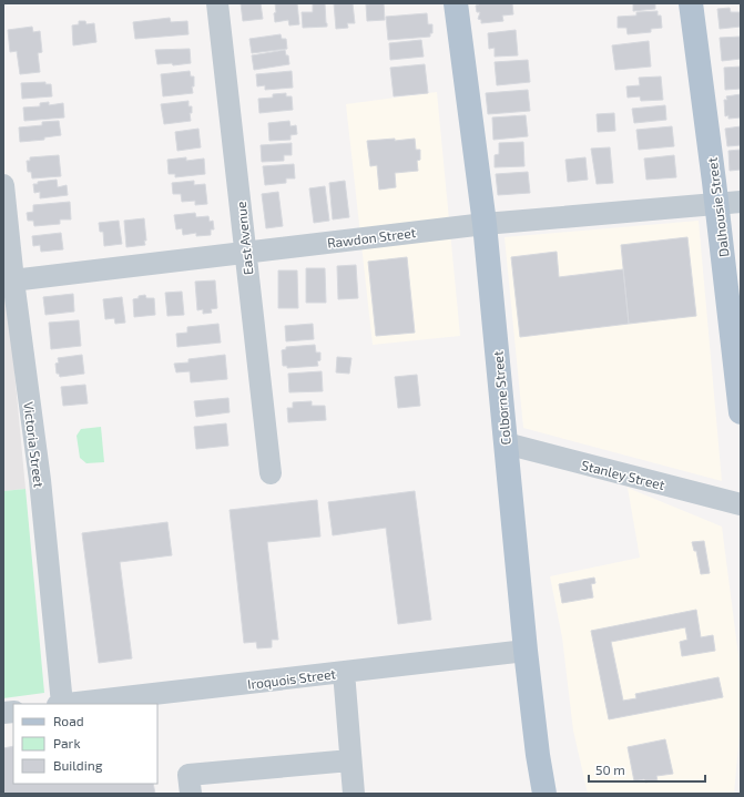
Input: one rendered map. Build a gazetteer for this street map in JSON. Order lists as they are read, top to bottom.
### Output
{
  "streets": {
    "main road": ["Dalhousie Street", "Colborne Street"],
    "street": [
      "Rawdon Street",
      "East Avenue",
      "Victoria Street",
      "Stanley Street",
      "Iroquois Street"
    ]
  },
  "crossings": [
    ["Dalhousie Street", "Rawdon Street"],
    ["Rawdon Street", "East Avenue"],
    ["Rawdon Street", "Colborne Street"],
    ["Rawdon Street", "Victoria Street"],
    ["Colborne Street", "Stanley Street"],
    ["Colborne Street", "Iroquois Street"]
  ],
  "legend": ["Road", "Park", "Building"],
  "scale_bar": "50 m"
}
